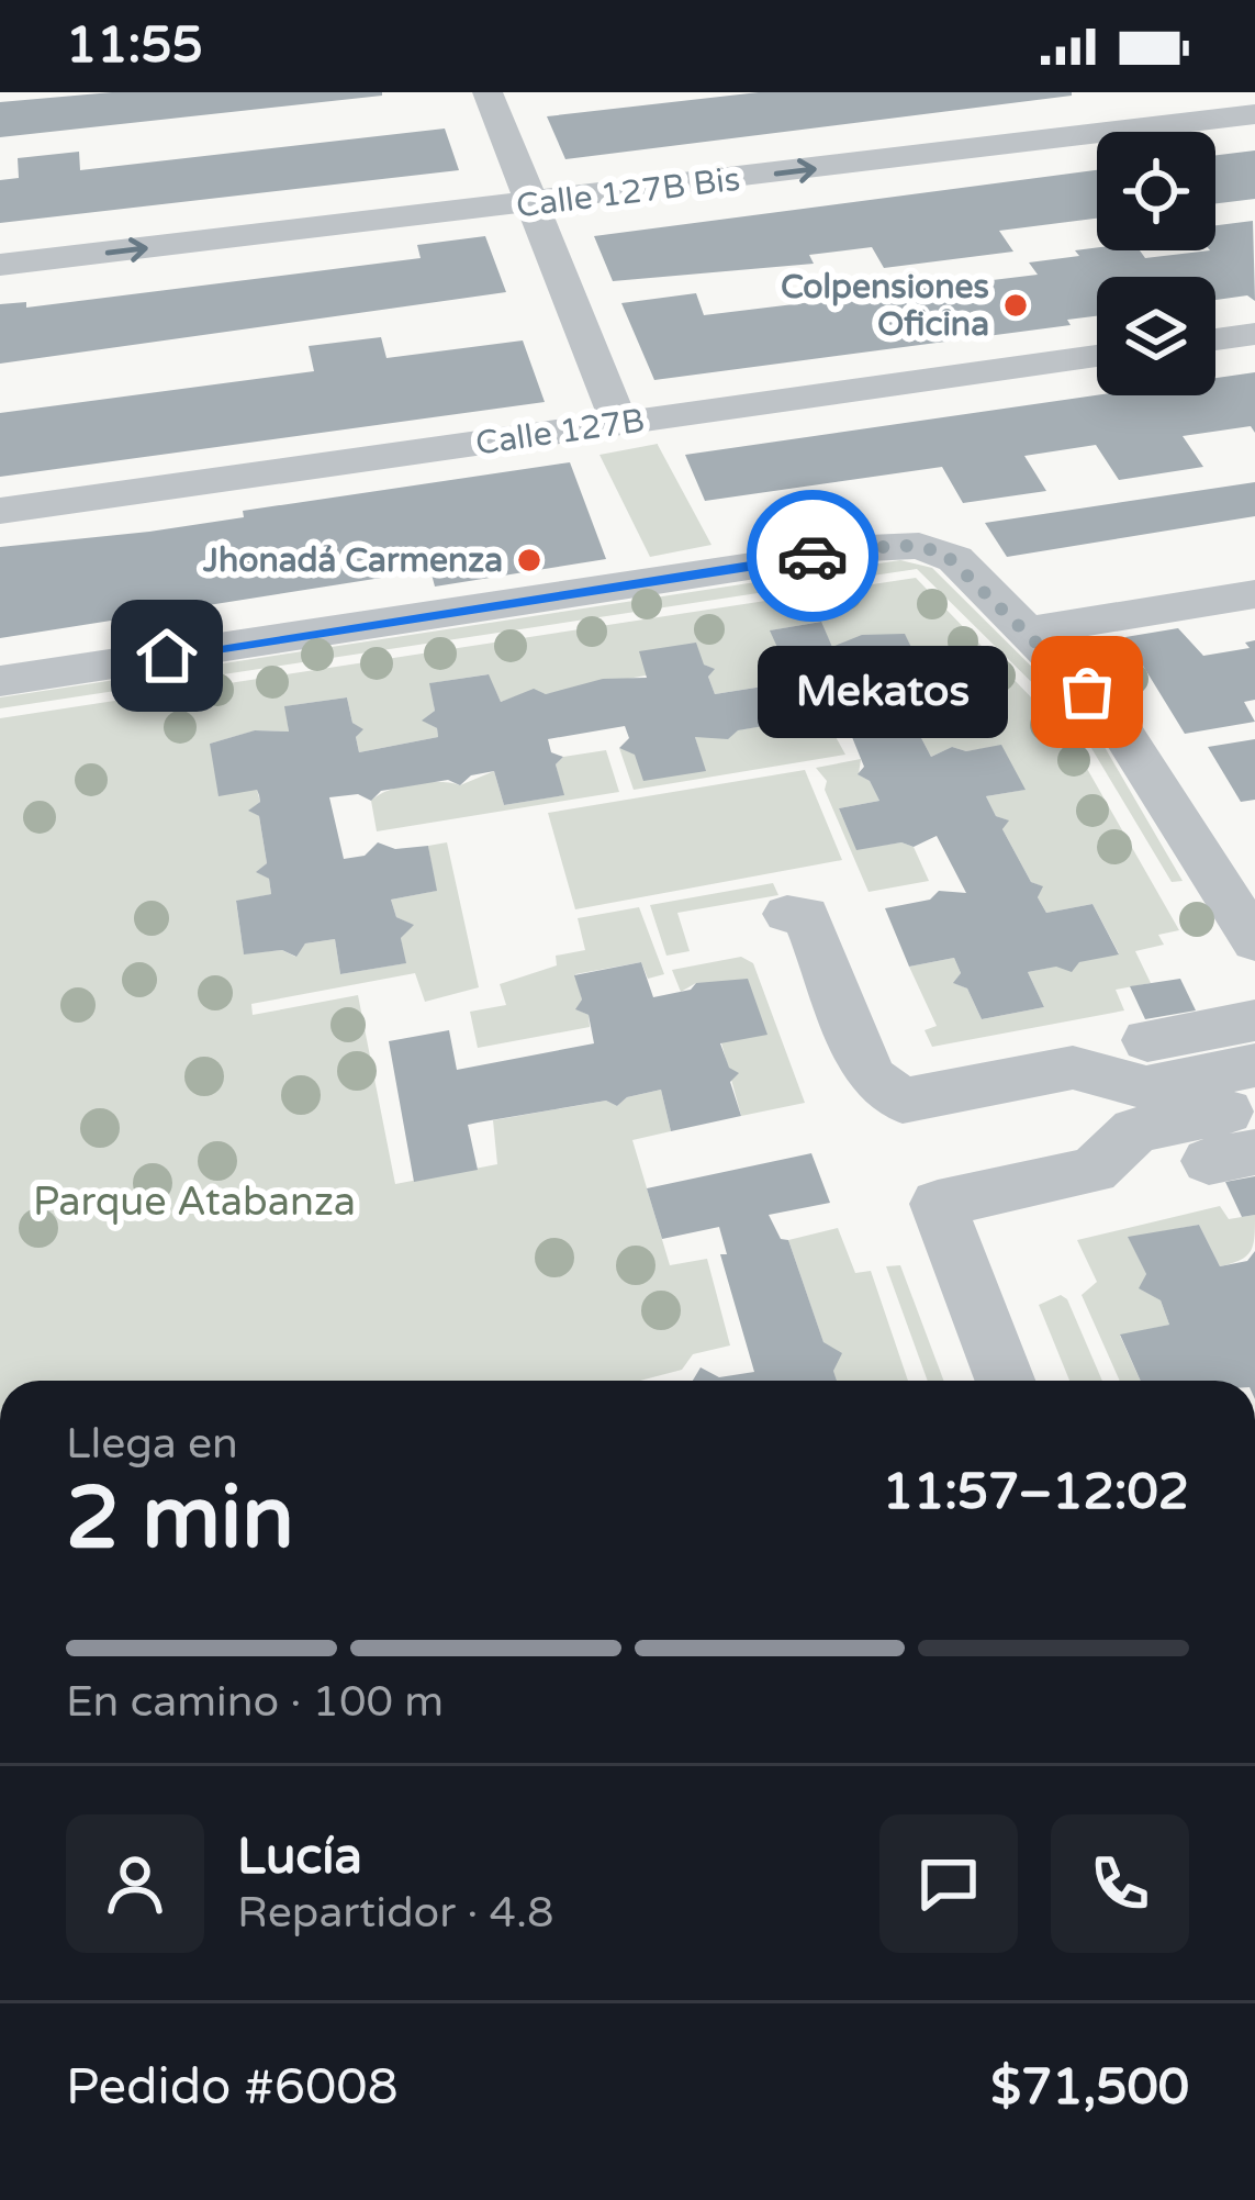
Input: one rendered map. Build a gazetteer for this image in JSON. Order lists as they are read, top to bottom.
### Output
{
  "streets": {
    "street": ["Calle 127B Bis", "Calle 127B"]
  },
  "parks": ["Parque Atabanza"],
  "places": ["Colpensiones Oficina", "Jhonadá Carmenza", "Mekatos"],
  "page": {
    "status": "11:55",
    "bubble": "Mekatos",
    "heading": ["2 min", "Llega en", "11:57–12:02"],
    "panel": [
      "Lucía",
      "Repartidor · 4.8",
      "Pedido #6008",
      "$71,500"
    ],
    "bar": "En camino · 100 m"
  }
}
